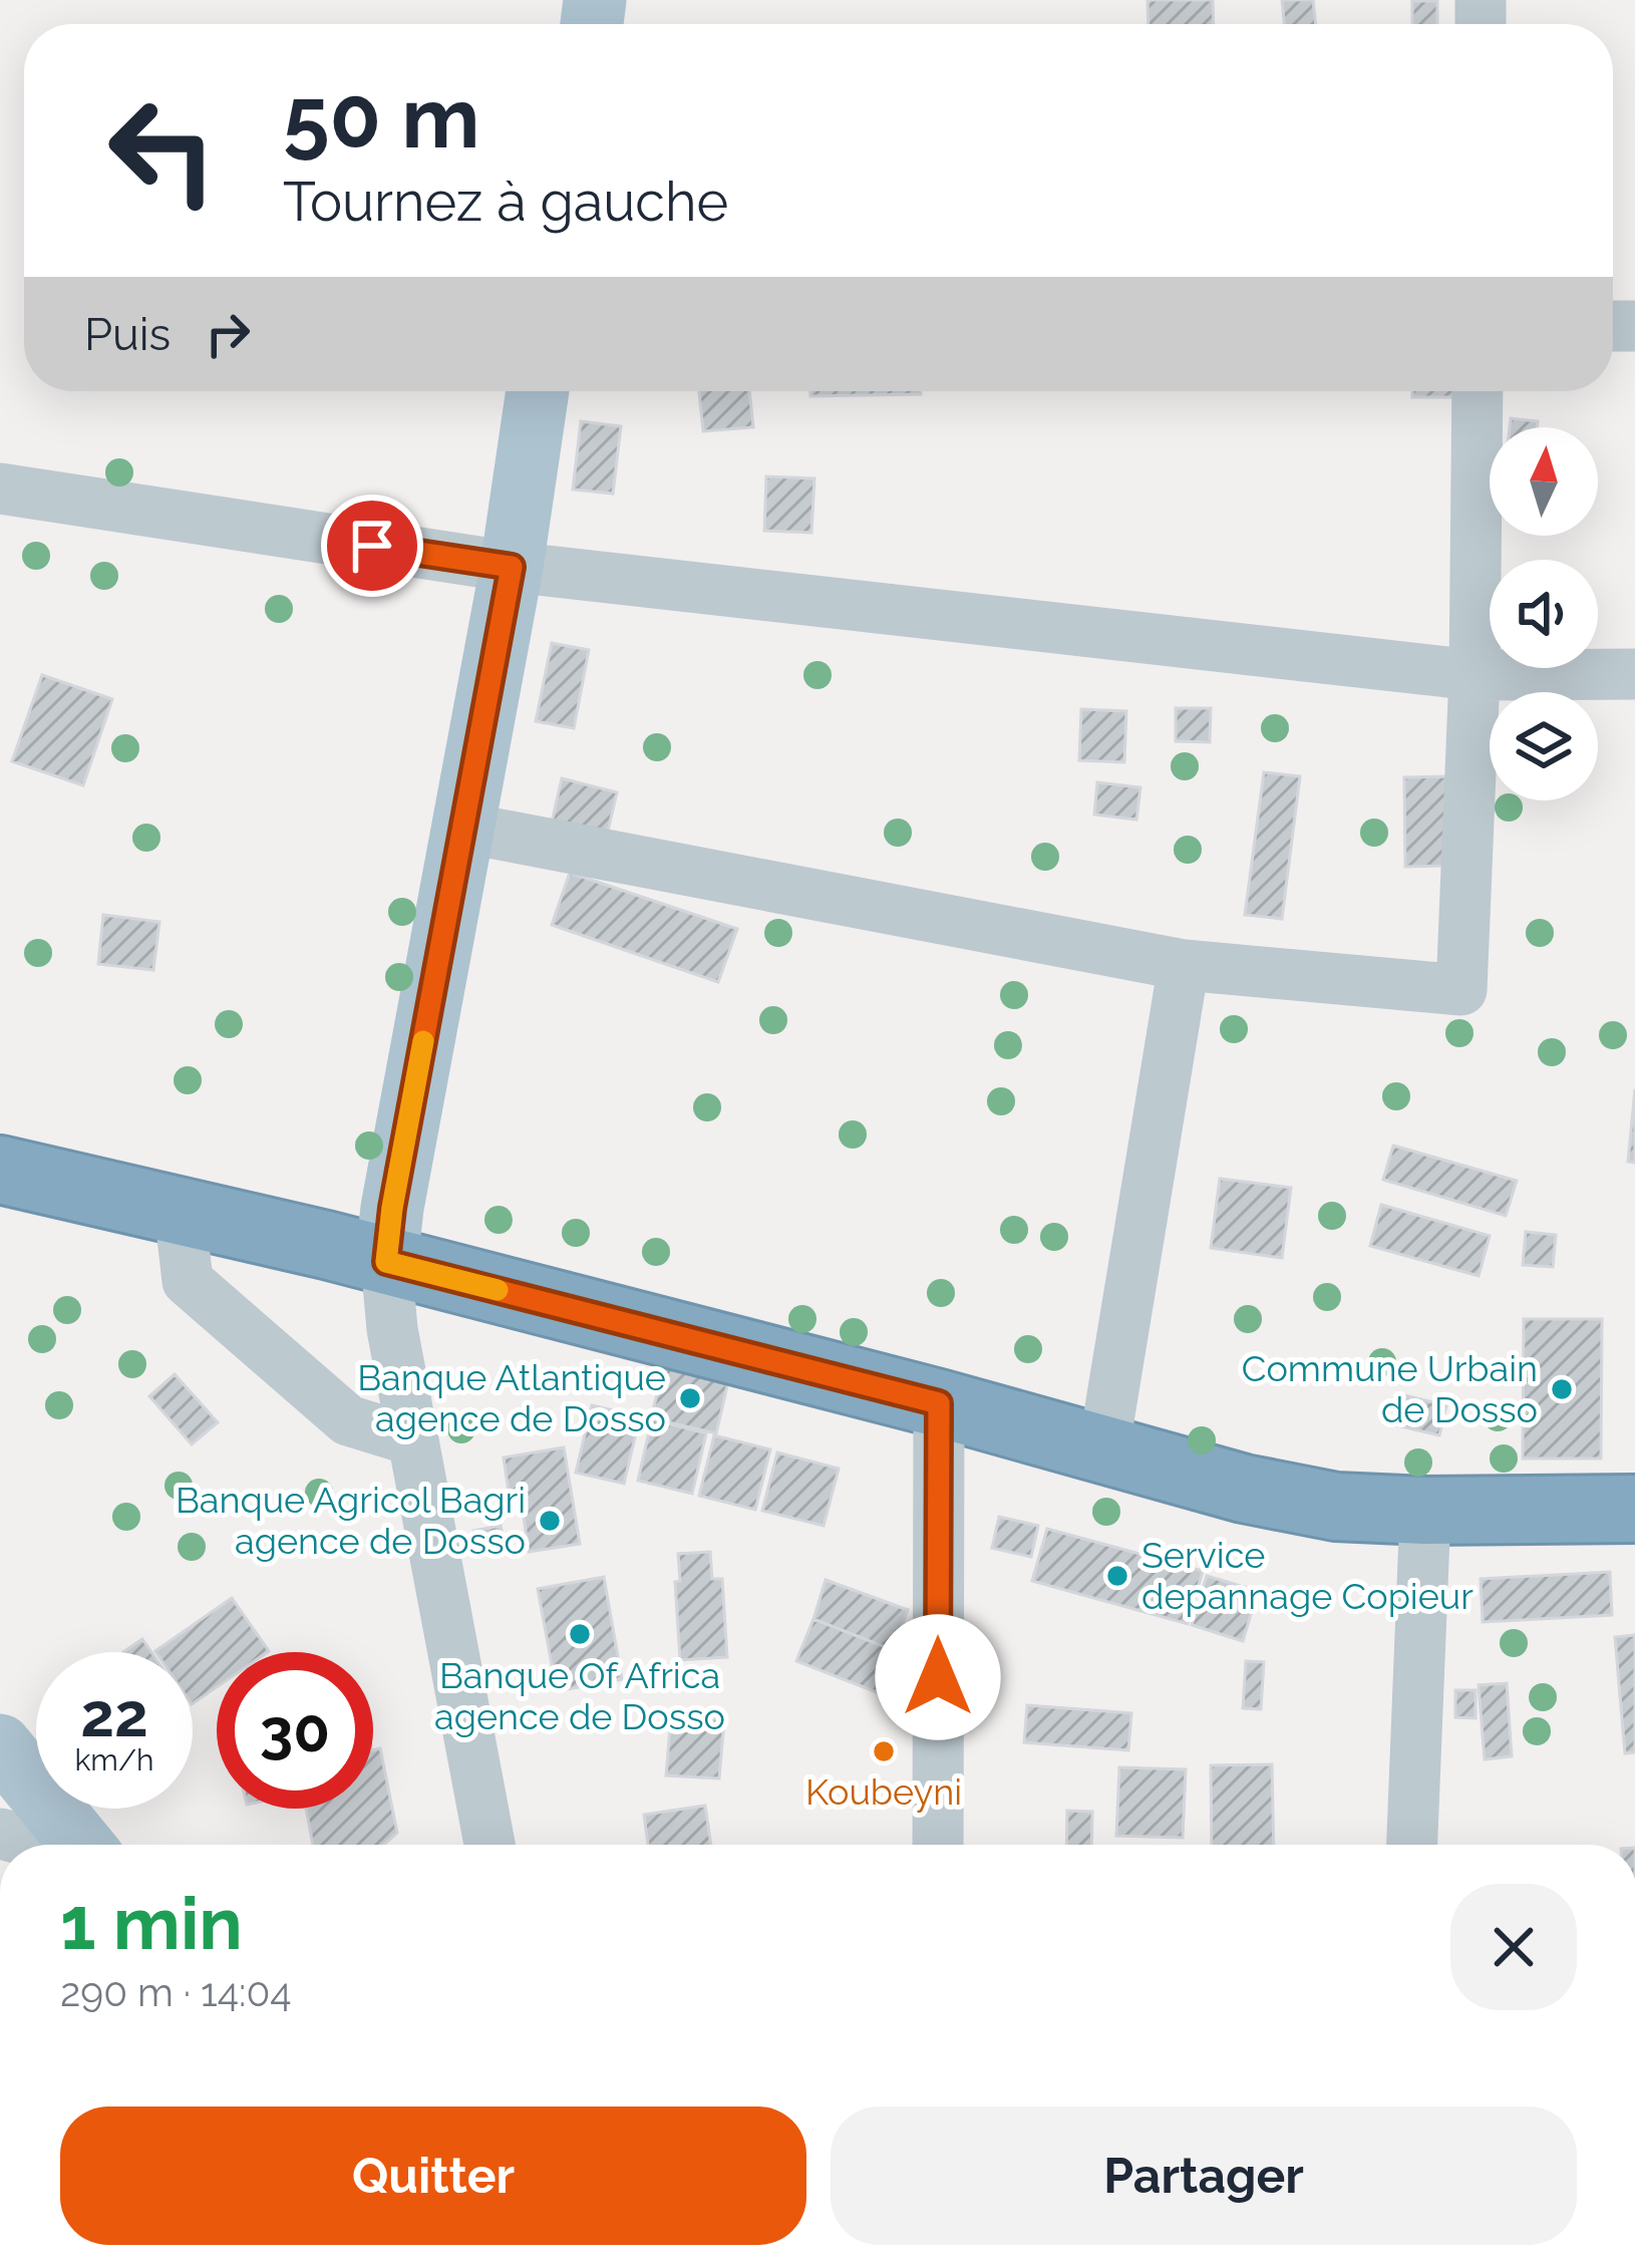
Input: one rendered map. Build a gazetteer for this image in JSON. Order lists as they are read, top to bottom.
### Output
{
  "places": [
    "Commune Urbain de Dosso",
    "Banque Atlantique agence de Dosso",
    "Banque Agricol Bagri agence de Dosso",
    "Service depannage Copieur",
    "Banque Of Africa agence de Dosso",
    "Koubeyni"
  ],
  "north": "top",
  "page": {
    "turn": ["50 m", "Tournez à gauche"],
    "then": "Puis",
    "speed": "22 km/h",
    "limit": "30",
    "heading": ["1 min", "290 m · 14:04"],
    "buttons": ["Quitter", "Partager"]
  }
}
